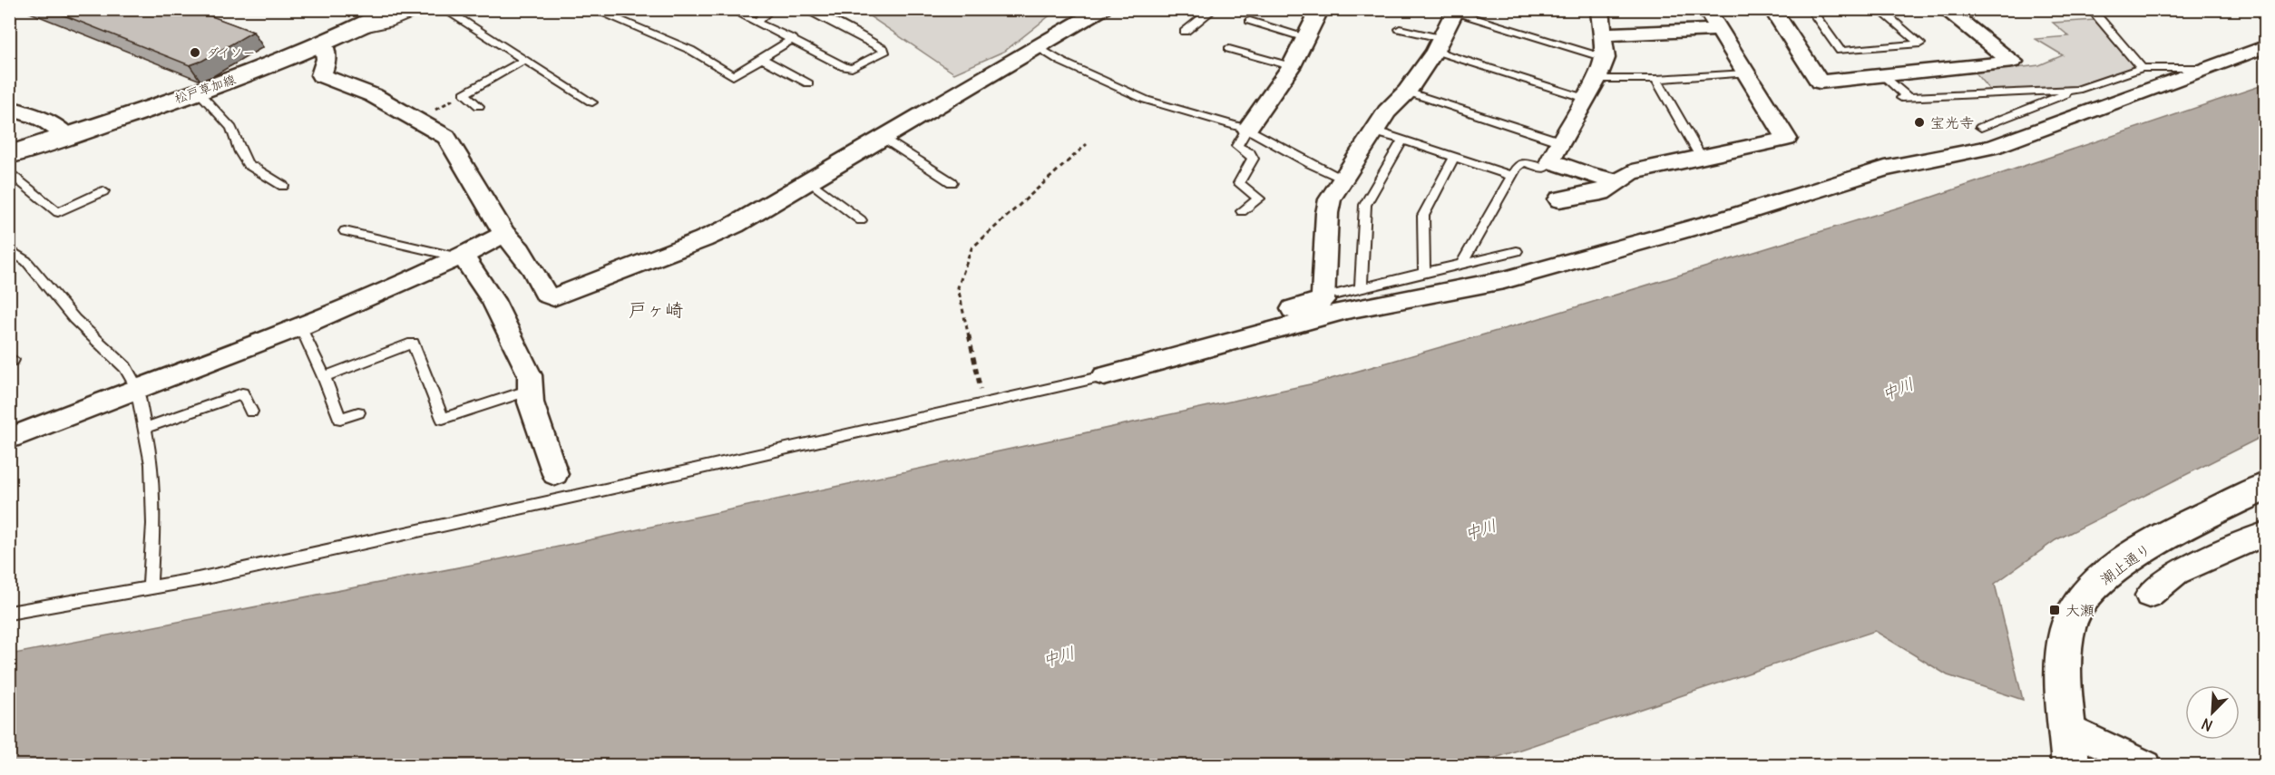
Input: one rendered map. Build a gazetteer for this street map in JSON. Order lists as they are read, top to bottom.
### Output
{
  "streets": {
    "main road": ["松戸草加線", "潮止通り"]
  },
  "districts": ["戸ヶ崎"],
  "water": ["中川"],
  "places": {
    "other": ["ダイソー", "宝光寺"],
    "transit": ["大瀬"]
  },
  "north": "bottom left"
}
